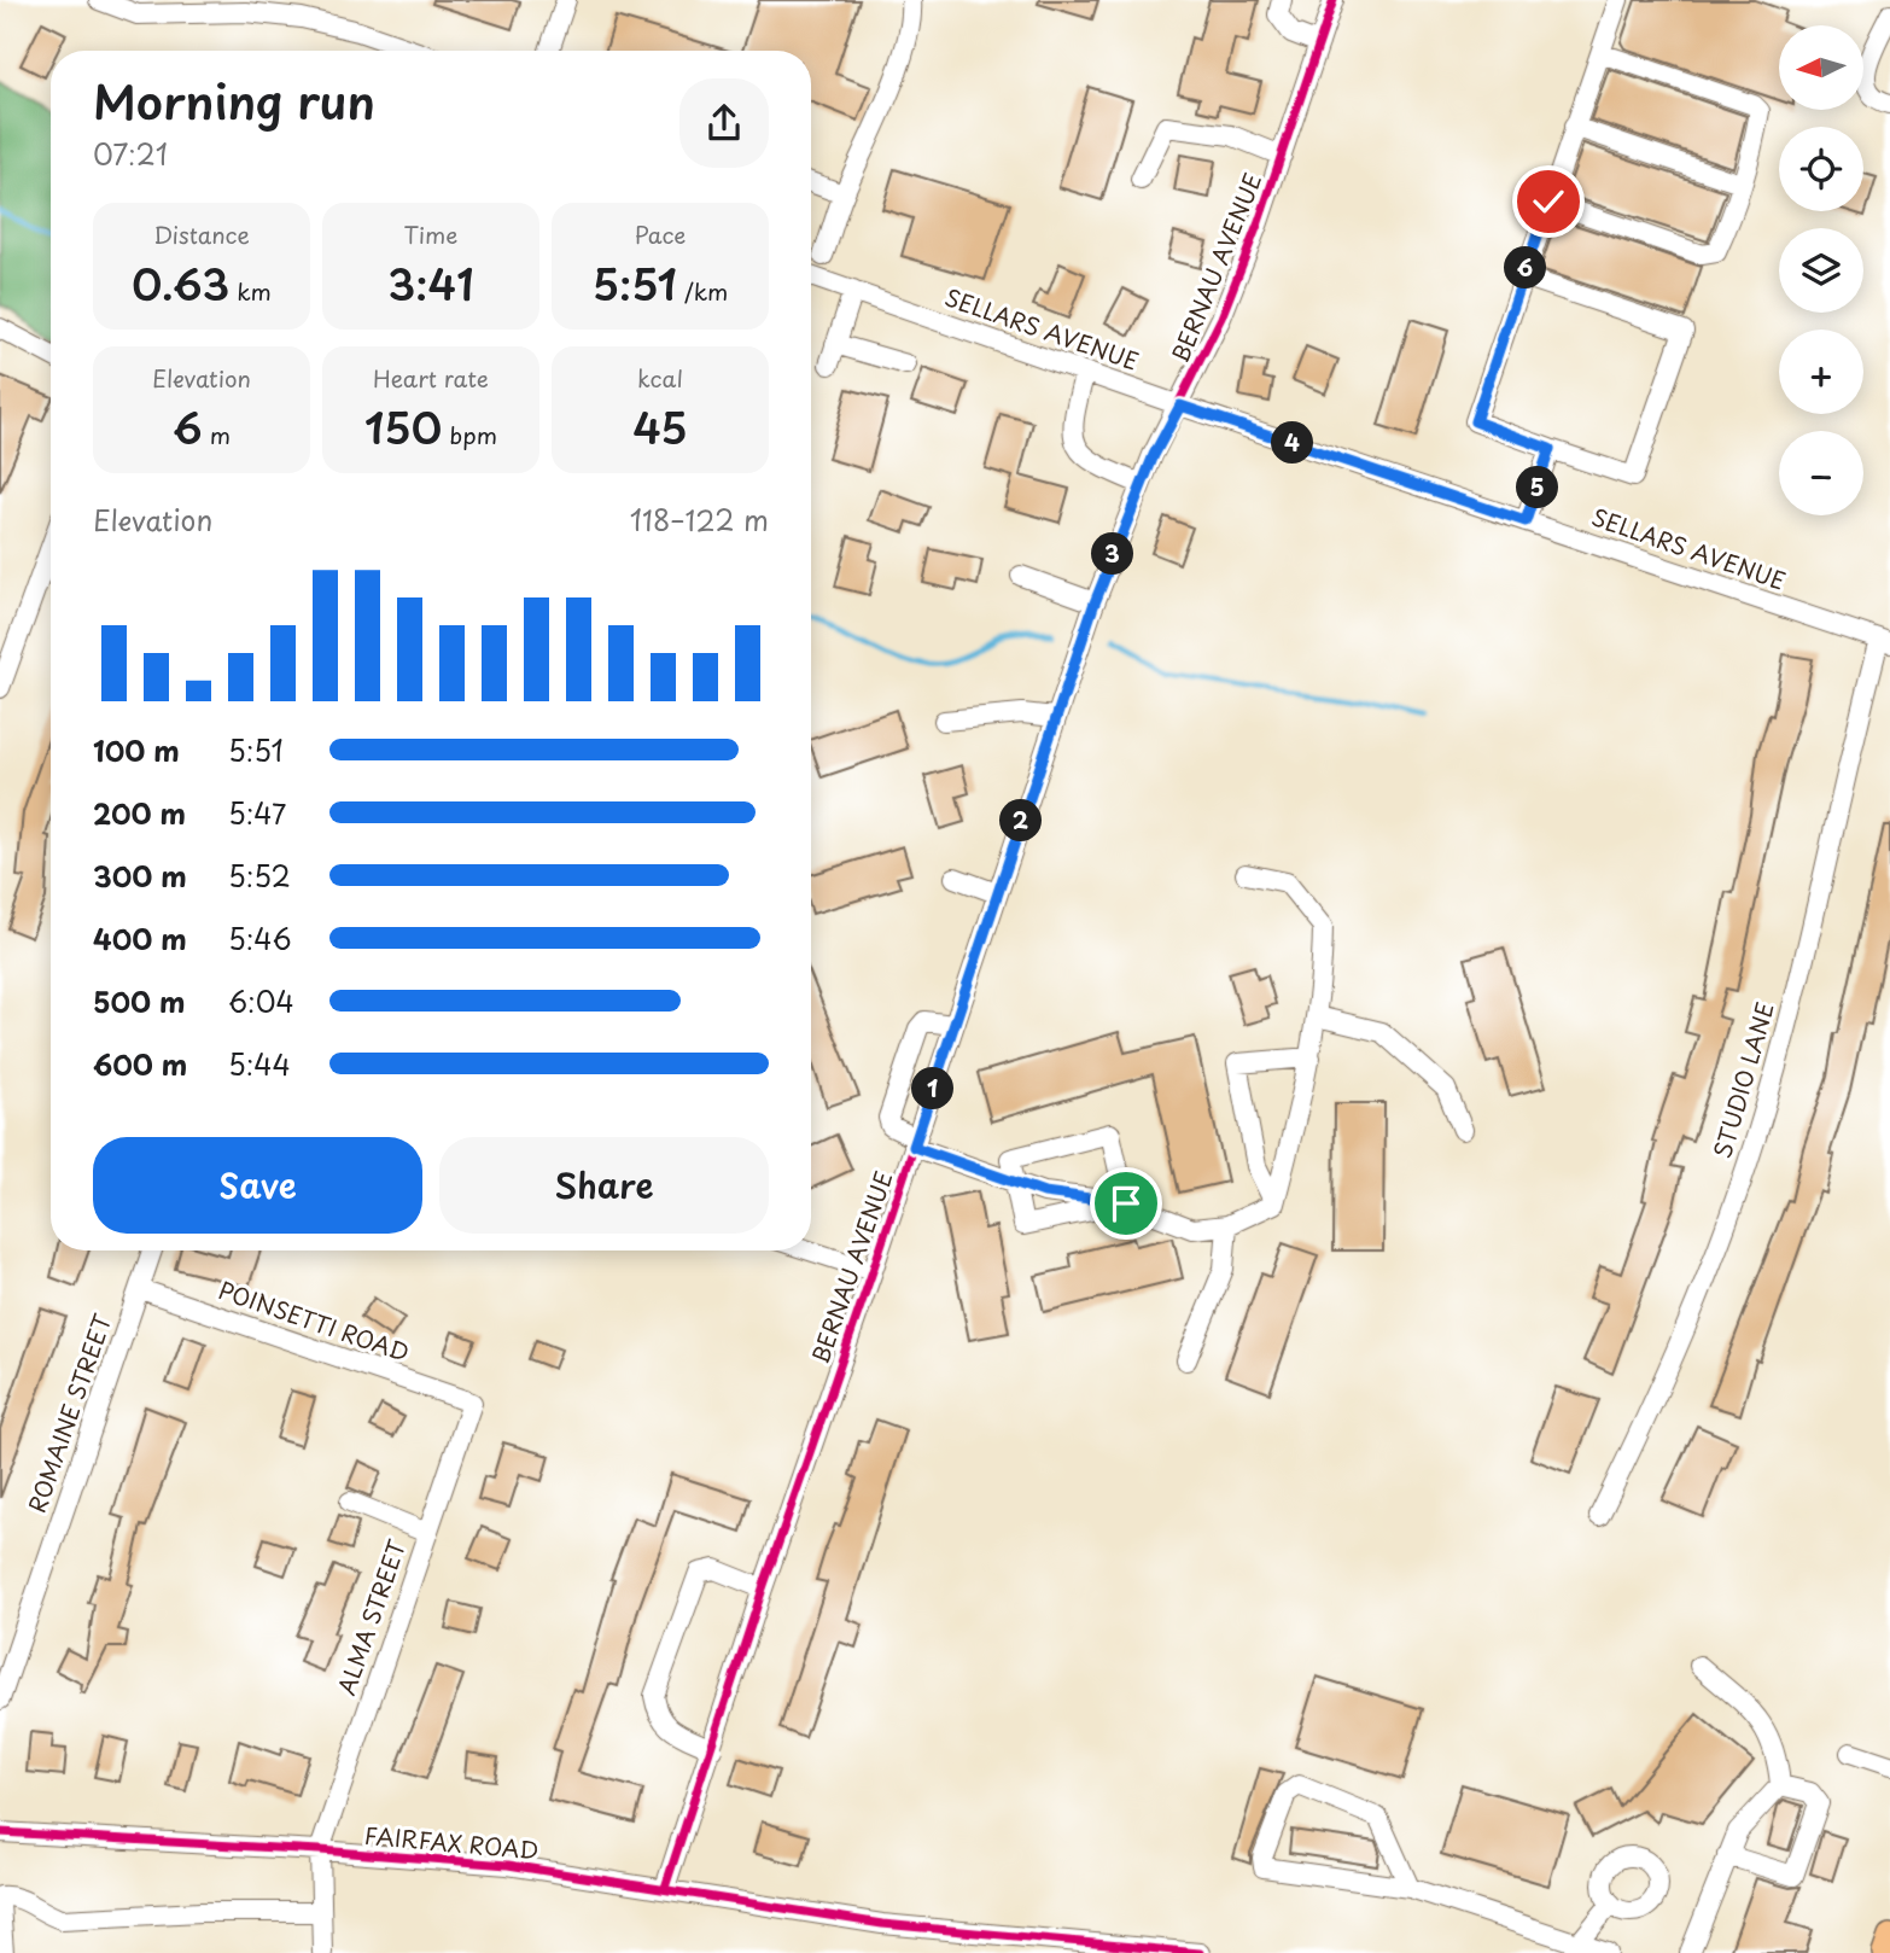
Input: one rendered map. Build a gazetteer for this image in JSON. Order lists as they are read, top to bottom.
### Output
{
  "streets": {
    "street": [
      "BERNAU AVENUE",
      "SELLARS AVENUE",
      "STUDIO LANE",
      "POINSETTI ROAD",
      "ROMAINE STREET",
      "ALMA STREET",
      "FAIRFAX ROAD"
    ]
  },
  "crossings": [
    ["BERNAU AVENUE", "SELLARS AVENUE"],
    ["BERNAU AVENUE", "FAIRFAX ROAD"],
    ["SELLARS AVENUE", "STUDIO LANE"],
    ["POINSETTI ROAD", "ROMAINE STREET"],
    ["POINSETTI ROAD", "ALMA STREET"],
    ["ALMA STREET", "FAIRFAX ROAD"]
  ],
  "north": "left",
  "page": {
    "map_buttons": ["+", "−"],
    "heading": ["Morning run", "07:21"],
    "stats": [
      ["Distance", "0.63 km"],
      ["Time", "3:41"],
      ["Pace", "5:51 /km"],
      ["Elevation", "6 m"],
      ["Heart rate", "150 bpm"],
      ["kcal", "45"]
    ],
    "pins": [
      "6",
      "4",
      "5",
      "3",
      "2",
      "1"
    ],
    "chart": ["Elevation", "118–122 m"],
    "list": [
      {
        "name": "100 m",
        "note": "5:51"
      },
      {
        "name": "200 m",
        "note": "5:47"
      },
      {
        "name": "300 m",
        "note": "5:52"
      },
      {
        "name": "400 m",
        "note": "5:46"
      },
      {
        "name": "500 m",
        "note": "6:04"
      },
      {
        "name": "600 m",
        "note": "5:44"
      }
    ],
    "buttons": ["Save", "Share"]
  }
}
